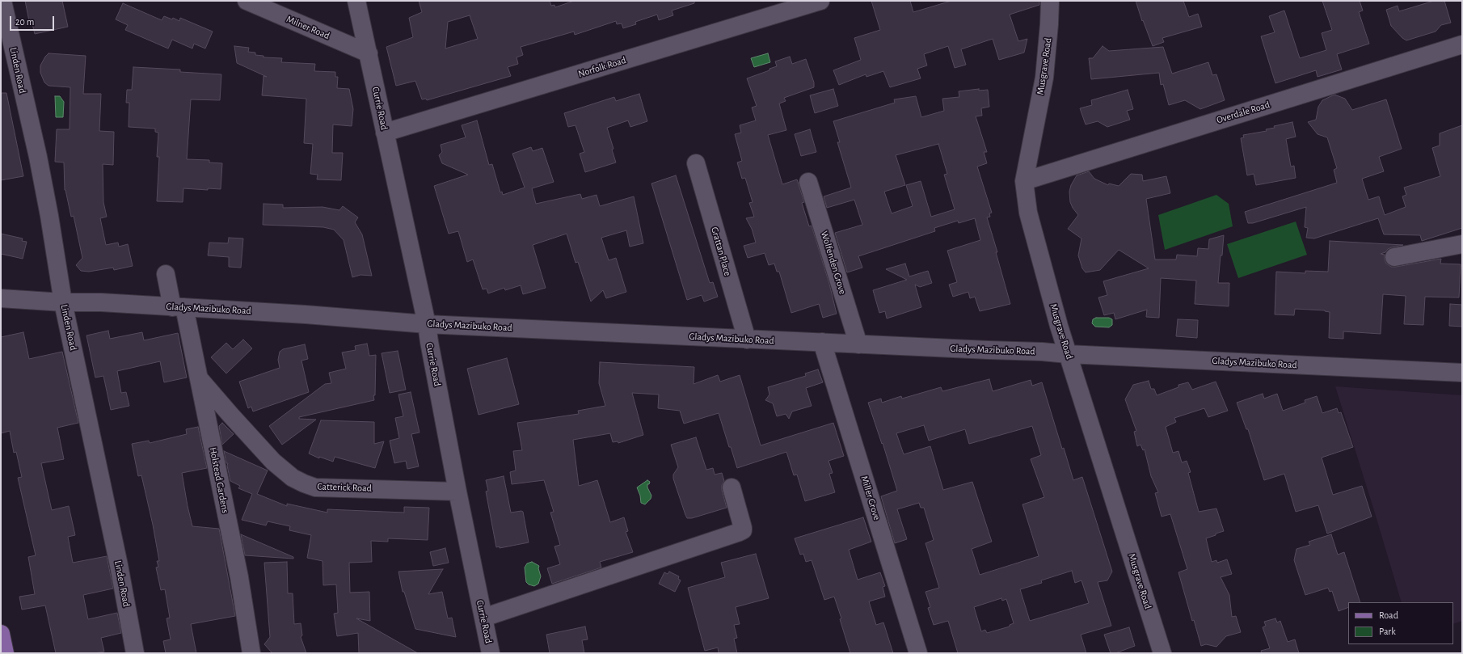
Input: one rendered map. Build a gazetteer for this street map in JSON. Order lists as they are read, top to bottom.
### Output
{
  "streets": {
    "street": [
      "Milner Road",
      "Musgrave Road",
      "Norfolk Road",
      "Linden Road",
      "Currie Road",
      "Overdale Road",
      "Grattan Place",
      "Wolfenden Grove",
      "Gladys Mazibuko Road",
      "Holstead Gardens",
      "Catterick Road",
      "Miller Grove"
    ]
  },
  "crossings": [
    ["Milner Road", "Currie Road"],
    ["Musgrave Road", "Overdale Road"],
    ["Musgrave Road", "Gladys Mazibuko Road"],
    ["Norfolk Road", "Currie Road"],
    ["Linden Road", "Gladys Mazibuko Road"],
    ["Currie Road", "Gladys Mazibuko Road"],
    ["Currie Road", "Catterick Road"],
    ["Grattan Place", "Gladys Mazibuko Road"],
    ["Wolfenden Grove", "Gladys Mazibuko Road"],
    ["Gladys Mazibuko Road", "Holstead Gardens"],
    ["Gladys Mazibuko Road", "Miller Grove"],
    ["Holstead Gardens", "Catterick Road"]
  ],
  "legend": ["Road", "Park"],
  "scale_bar": "20 m"
}
